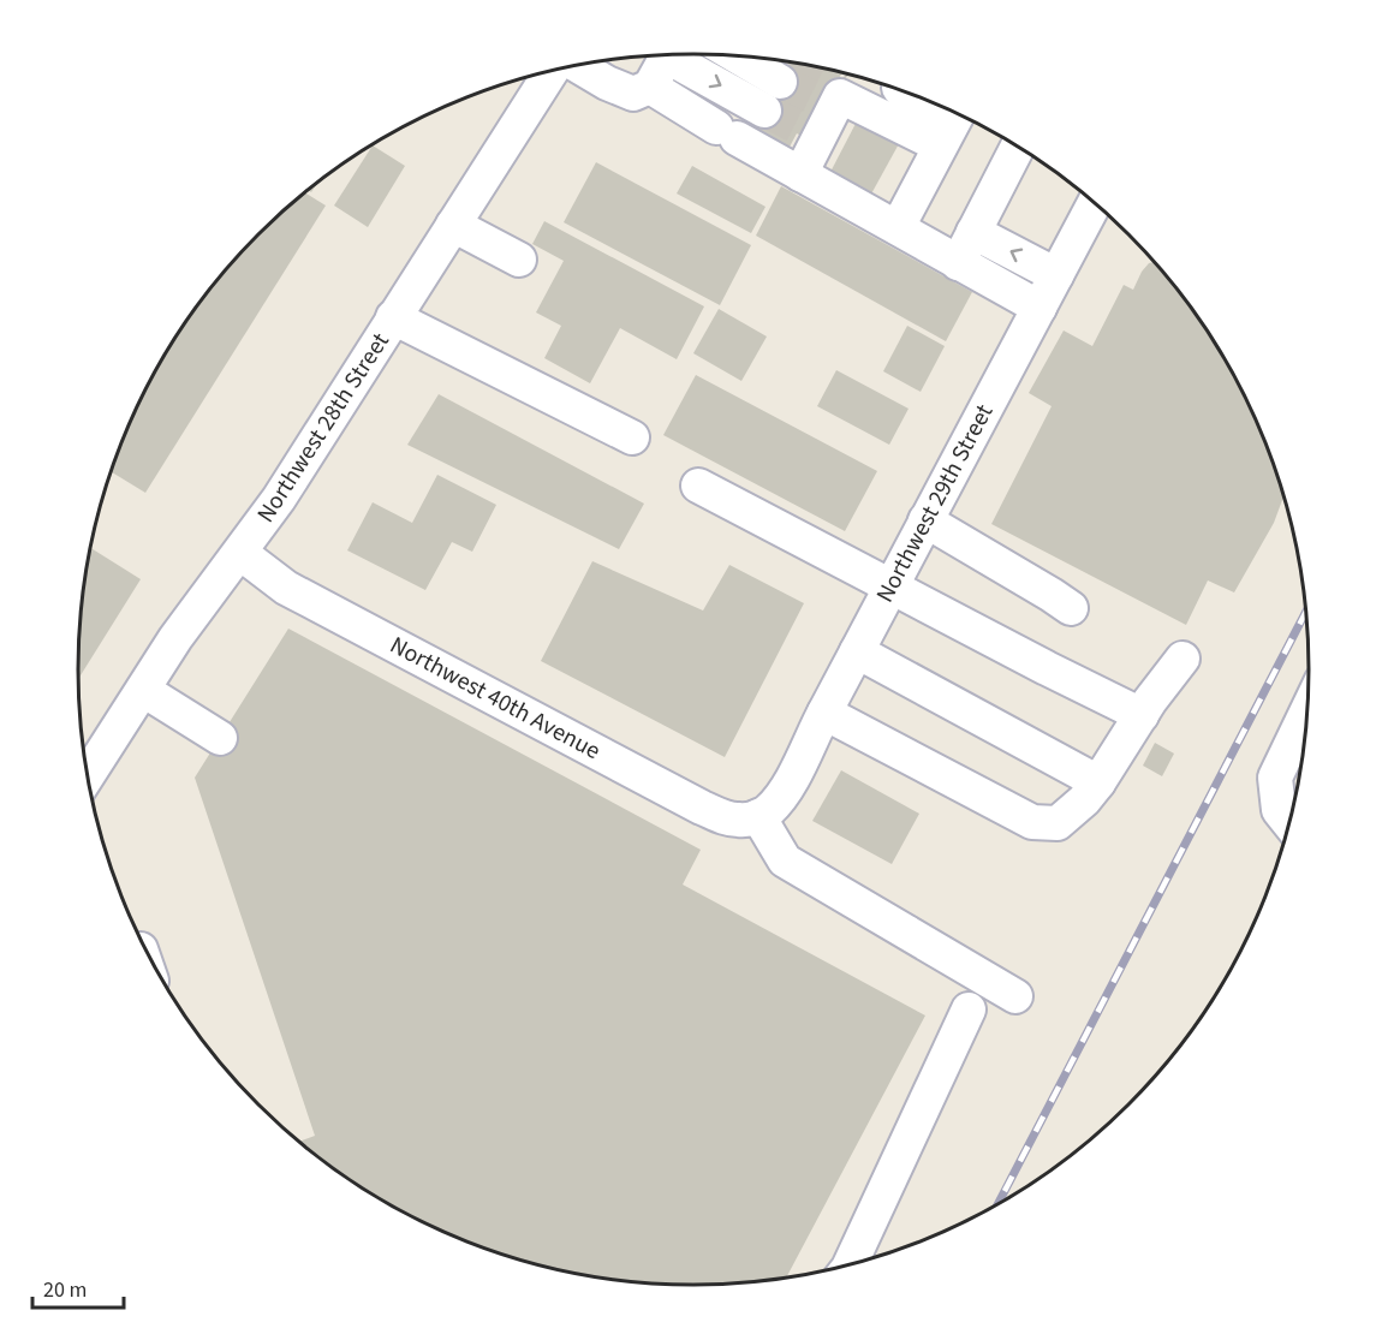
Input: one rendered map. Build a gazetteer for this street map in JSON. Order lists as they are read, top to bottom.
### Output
{
  "streets": {
    "street": ["Northwest 28th Street", "Northwest 29th Street", "Northwest 40th Avenue"]
  },
  "crossings": [
    ["Northwest 28th Street", "Northwest 40th Avenue"],
    ["Northwest 29th Street", "Northwest 40th Avenue"]
  ],
  "scale_bar": "20 m"
}
